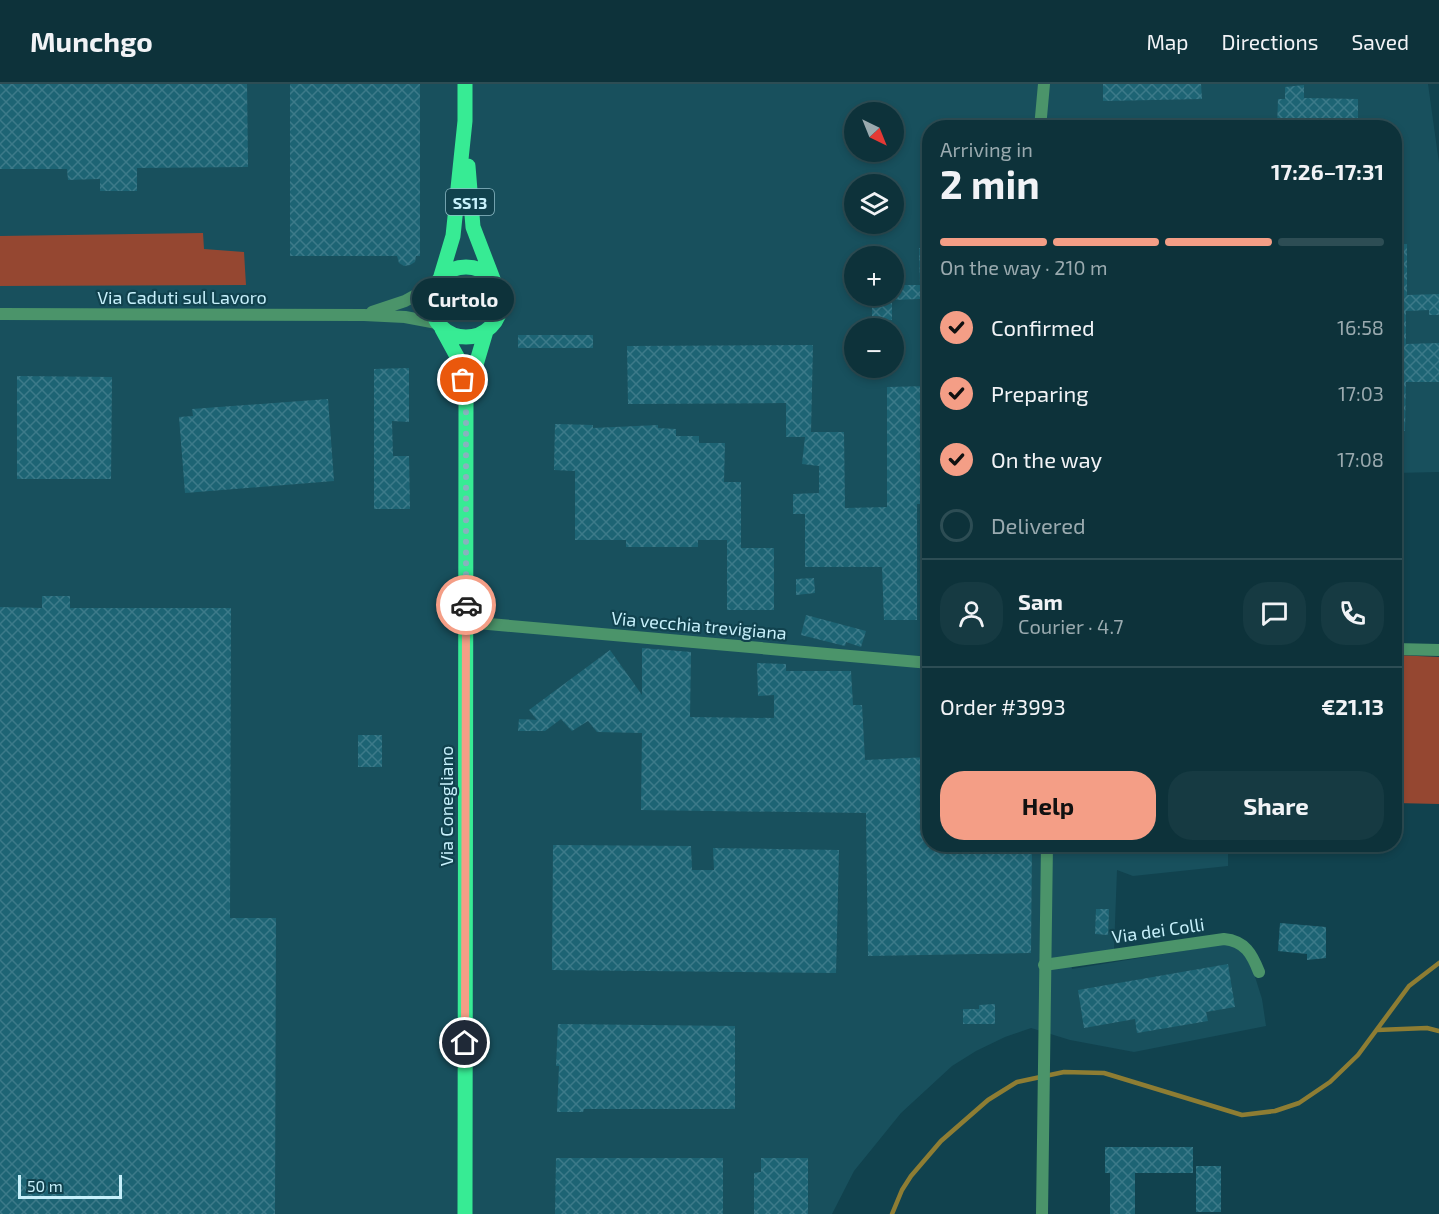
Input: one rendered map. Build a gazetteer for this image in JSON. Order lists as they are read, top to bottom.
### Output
{
  "streets": {
    "main road": ["SS13", "Via Conegliano"],
    "street": ["Via Caduti sul Lavoro", "Via vecchia trevigiana", "Via dei Colli"]
  },
  "crossings": [
    ["SS13", "Via Caduti sul Lavoro"],
    ["SS13", "Via Conegliano"],
    ["Via Caduti sul Lavoro", "Via Conegliano"],
    ["Via vecchia trevigiana", "Via Conegliano"]
  ],
  "places": ["Curtolo"],
  "scale_bar": "50 m",
  "north": "bottom right",
  "page": {
    "header": "Munchgo",
    "nav": ["Map", "Directions", "Saved"],
    "map_buttons": ["+", "−"],
    "heading": ["2 min", "Arriving in", "17:26–17:31"],
    "panel": [
      "Sam",
      "Courier · 4.7",
      "Order #3993",
      "€21.13"
    ],
    "bar": "On the way · 210 m",
    "bubble": "Curtolo",
    "list": [
      ["Confirmed", "16:58"],
      ["Preparing", "17:03"],
      ["On the way", "17:08"],
      "Delivered"
    ],
    "buttons": ["Help", "Share"],
    "scale": "50 m"
  }
}
